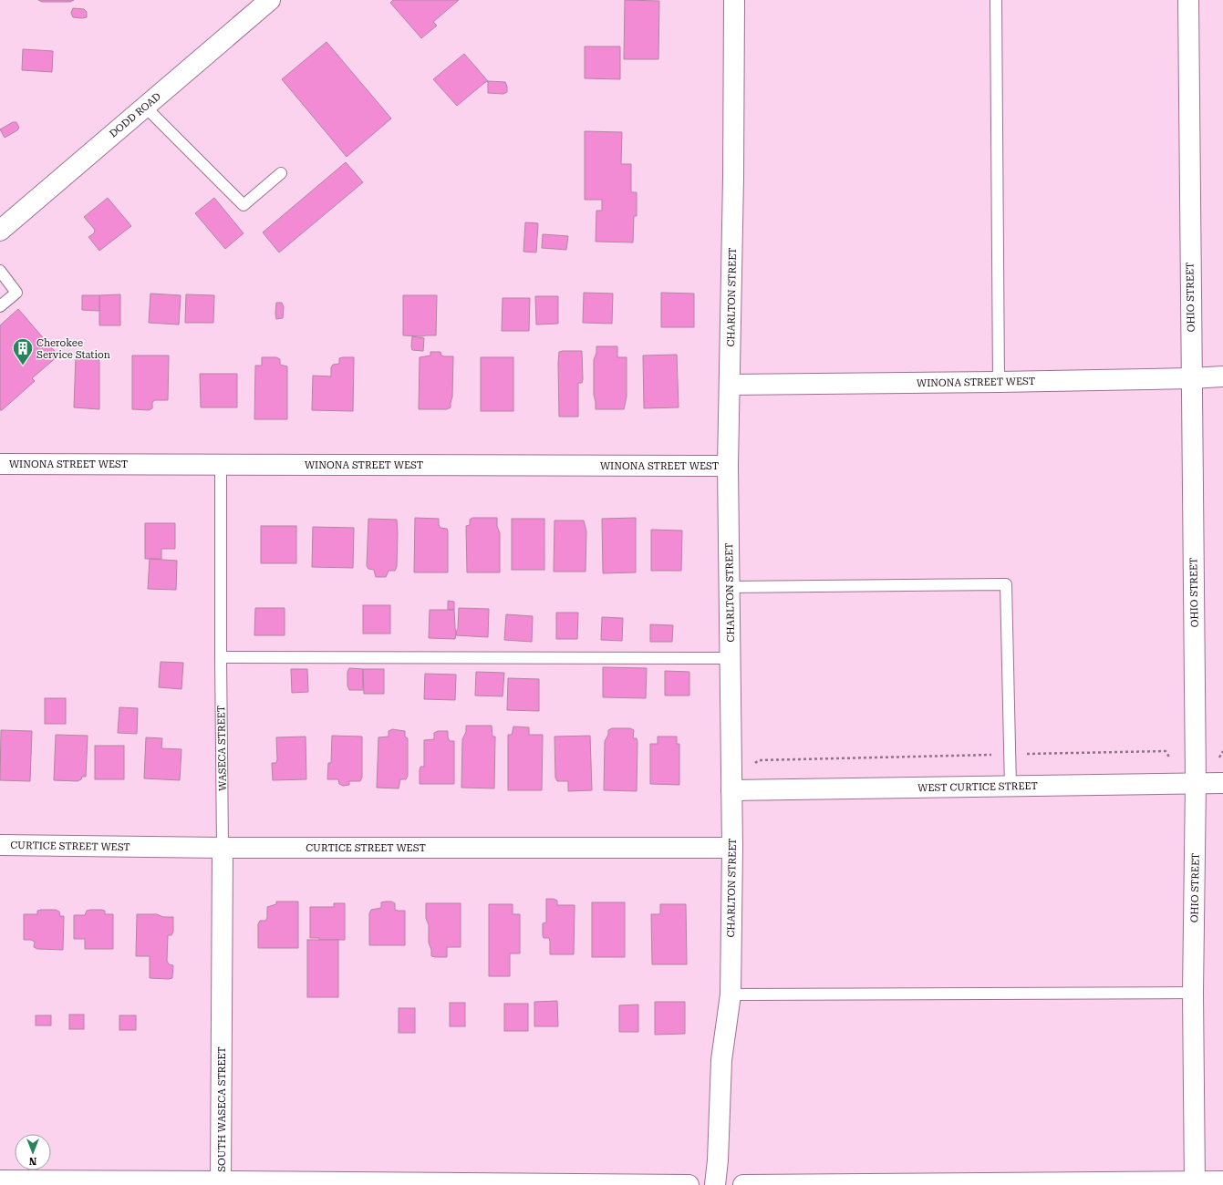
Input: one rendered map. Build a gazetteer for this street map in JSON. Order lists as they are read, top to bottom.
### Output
{
  "streets": {
    "street": [
      "DODD ROAD",
      "CHARLTON STREET",
      "OHIO STREET",
      "WINONA STREET WEST",
      "WASECA STREET",
      "WEST CURTICE STREET",
      "CURTICE STREET WEST",
      "SOUTH WASECA STREET"
    ]
  },
  "crossings": [
    ["CHARLTON STREET", "WINONA STREET WEST"],
    ["CHARLTON STREET", "WEST CURTICE STREET"],
    ["CHARLTON STREET", "CURTICE STREET WEST"],
    ["OHIO STREET", "WINONA STREET WEST"],
    ["OHIO STREET", "WEST CURTICE STREET"],
    ["WINONA STREET WEST", "WASECA STREET"],
    ["WASECA STREET", "CURTICE STREET WEST"],
    ["WASECA STREET", "SOUTH WASECA STREET"]
  ],
  "places": {
    "building": ["Cherokee Service Station"]
  },
  "north": "bottom"
}
